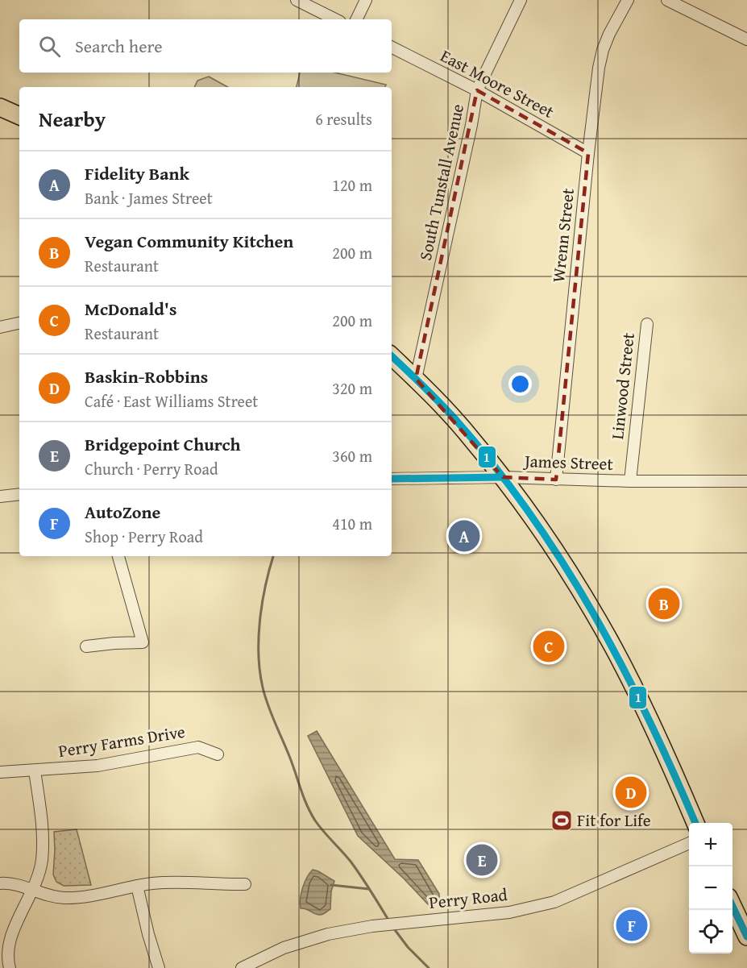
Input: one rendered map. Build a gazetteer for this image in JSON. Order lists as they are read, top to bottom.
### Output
{
  "streets": {
    "street": [
      "East Moore Street",
      "South Tunstall Avenue",
      "Wrenn Street",
      "Linwood Street",
      "James Street",
      "Perry Farms Drive",
      "Perry Road"
    ]
  },
  "crossings": [
    ["East Moore Street", "South Tunstall Avenue"],
    ["East Moore Street", "Wrenn Street"],
    ["Wrenn Street", "James Street"],
    ["Linwood Street", "James Street"]
  ],
  "places": {
    "sports": ["Fit for Life"]
  },
  "lines": ["transit line 1"],
  "page": {
    "search": "Search here",
    "heading": ["Nearby", "6 results"],
    "list": [
      {
        "mark": "A",
        "name": "Fidelity Bank",
        "note": "Bank · James Street",
        "value": "120 m"
      },
      {
        "mark": "B",
        "name": "Vegan Community Kitchen",
        "note": "Restaurant",
        "value": "200 m"
      },
      {
        "mark": "C",
        "name": "McDonald's",
        "note": "Restaurant",
        "value": "200 m"
      },
      {
        "mark": "D",
        "name": "Baskin-Robbins",
        "note": "Café · East Williams Street",
        "value": "320 m"
      },
      {
        "mark": "E",
        "name": "Bridgepoint Church",
        "note": "Church · Perry Road",
        "value": "360 m"
      },
      {
        "mark": "F",
        "name": "AutoZone",
        "note": "Shop · Perry Road",
        "value": "410 m"
      }
    ],
    "pins": [
      "A",
      "B",
      "C",
      "D",
      "E",
      "F"
    ],
    "map_buttons": ["+", "−"]
  }
}
